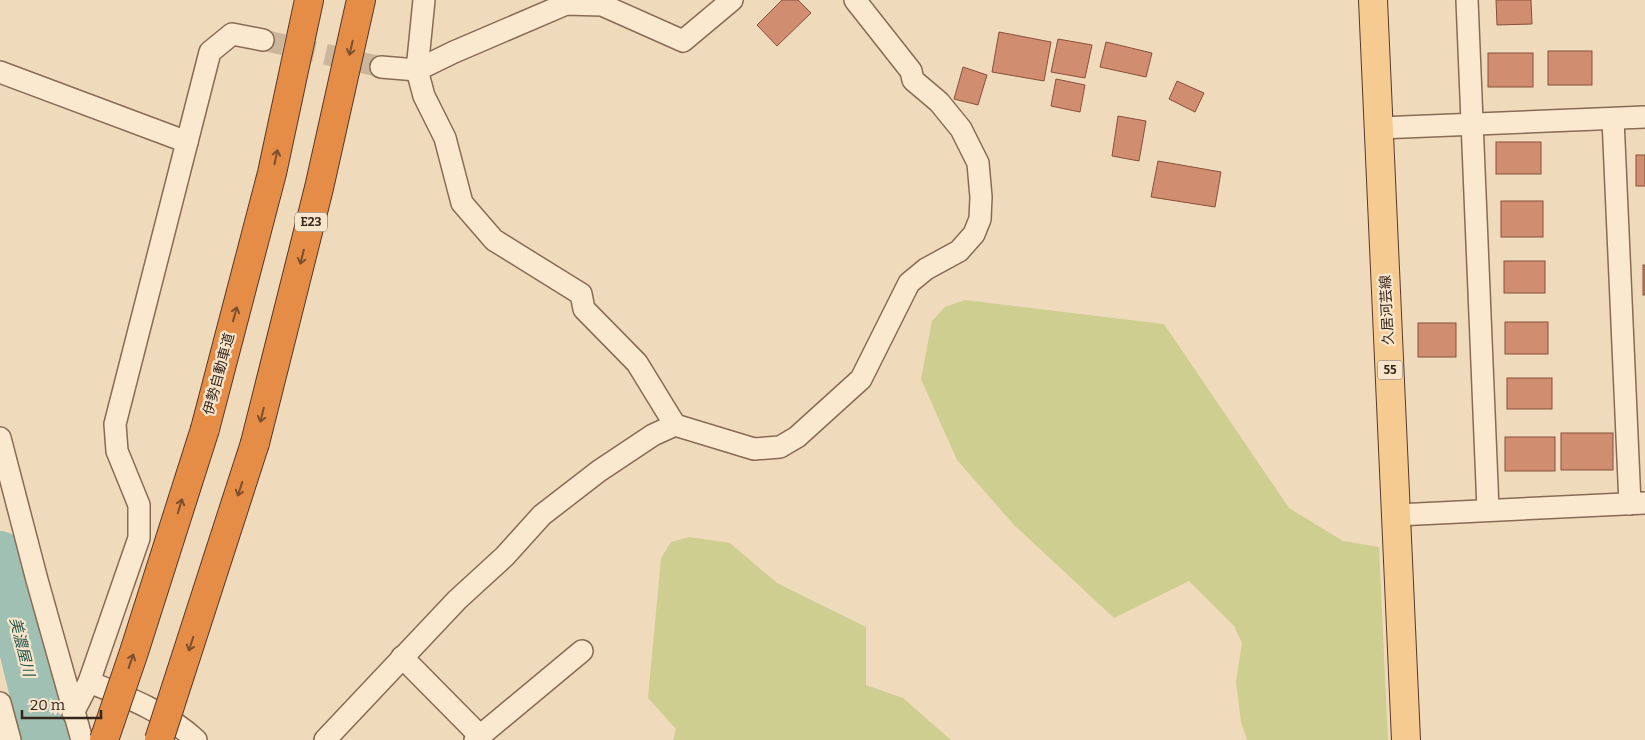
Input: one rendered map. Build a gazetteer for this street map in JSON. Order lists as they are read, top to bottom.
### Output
{
  "streets": {
    "highway": ["E23", "伊勢自動車道"],
    "main road": ["久居河芸線", "55"]
  },
  "water": ["美濃屋川"],
  "scale_bar": "20 m"
}
